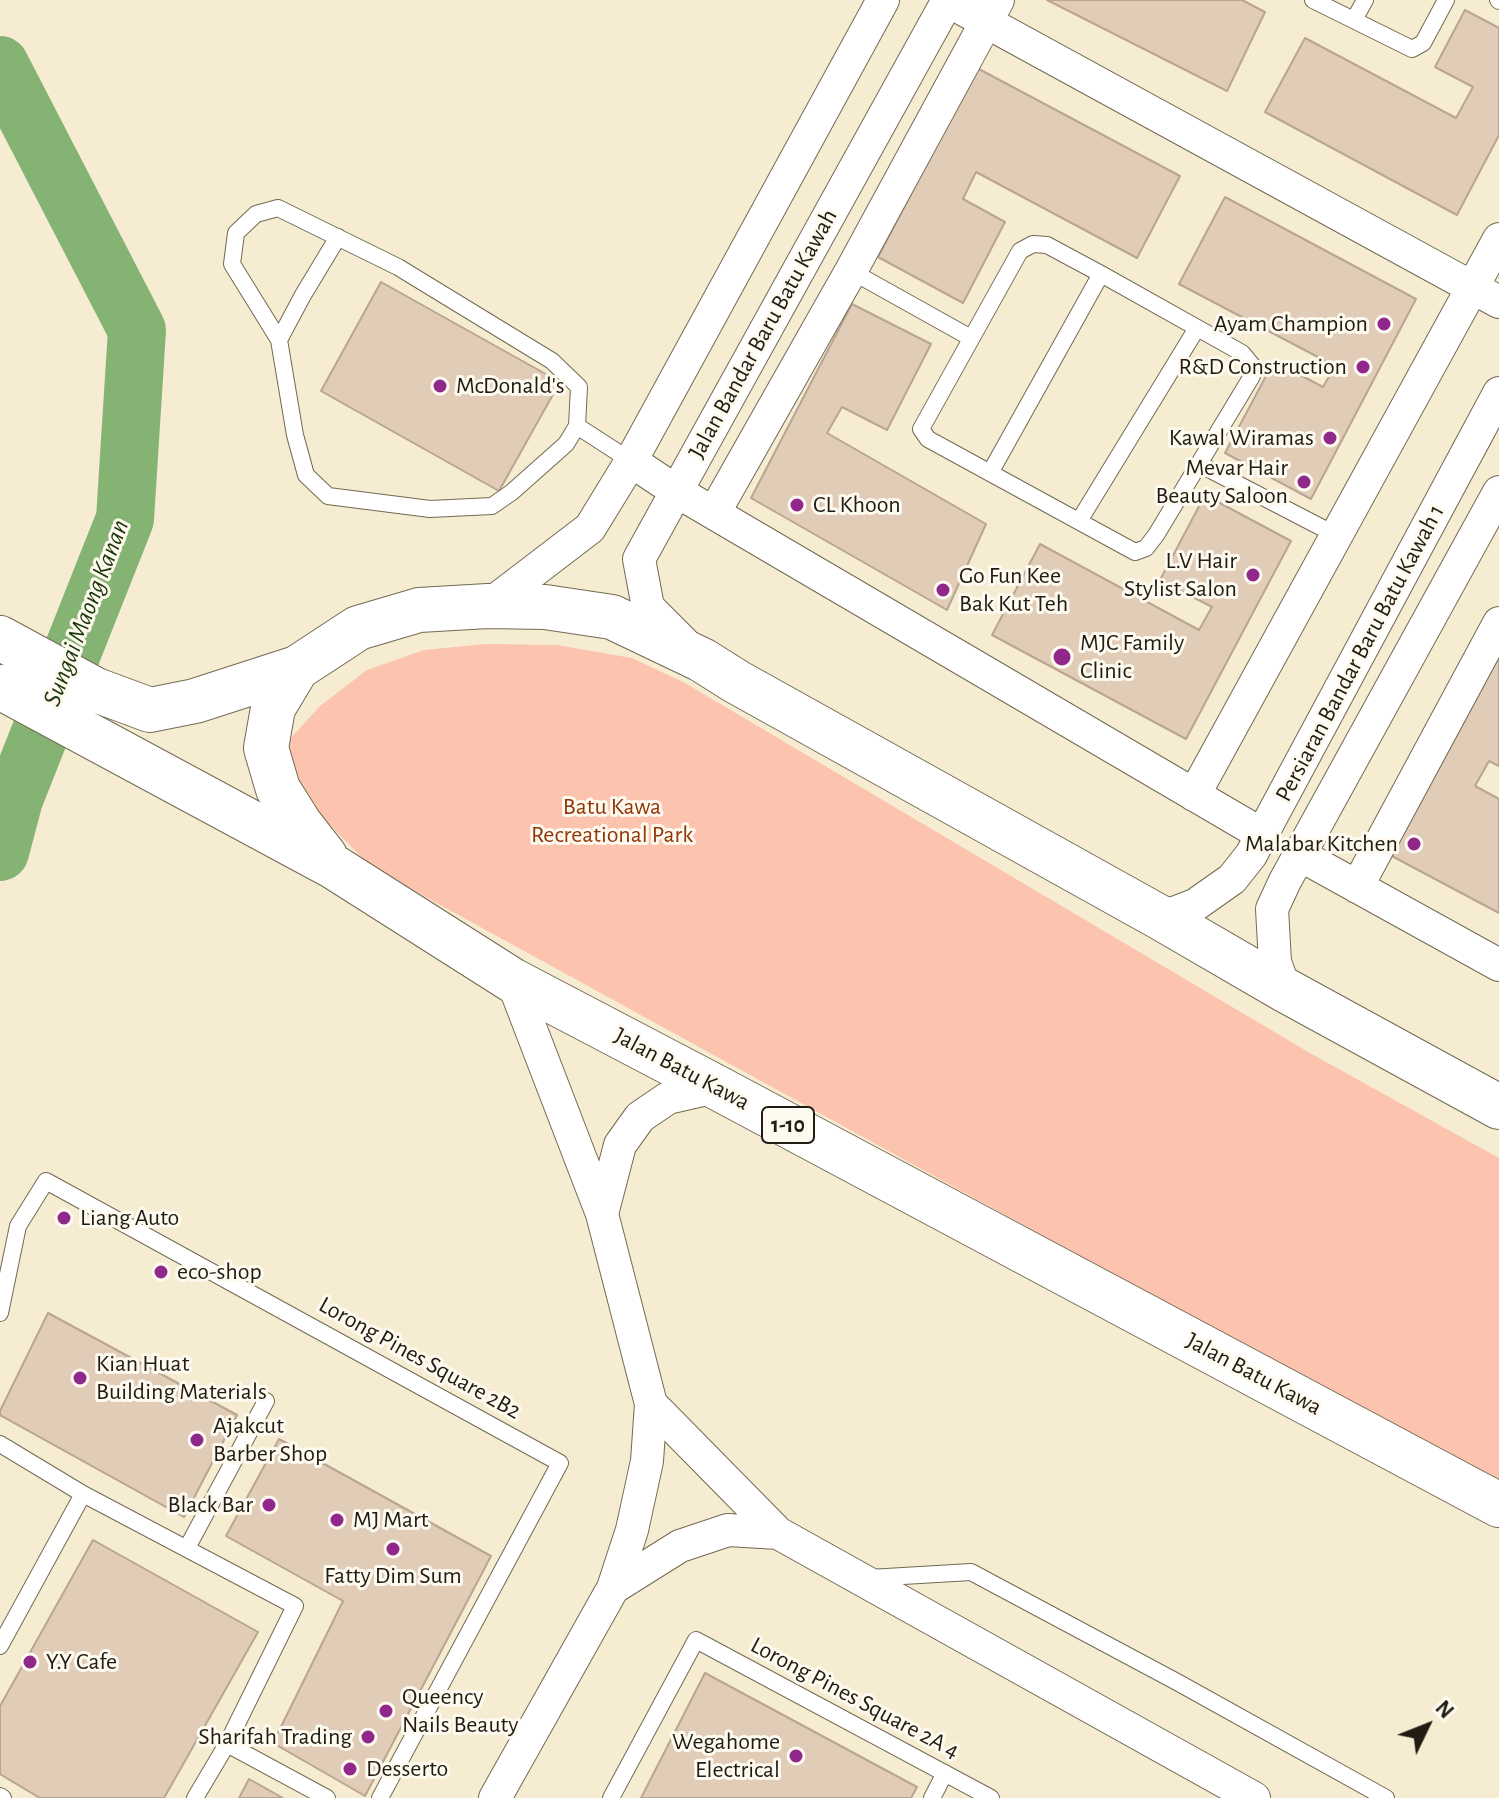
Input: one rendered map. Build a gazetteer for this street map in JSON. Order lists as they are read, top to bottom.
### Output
{
  "streets": {
    "highway": ["Jalan Batu Kawa", "1-10"],
    "street": ["Jalan Bandar Baru Batu Kawah", "Persiaran Bandar Baru Batu Kawah 1"],
    "lane": ["Lorong Pines Square 2B2", "Lorong Pines Square 2A 4"]
  },
  "water": ["Sungai Maong Kanan"],
  "parks": ["Batu Kawa Recreational Park"],
  "places": [
    "Ayam Champion",
    "R&D Construction",
    "McDonald's",
    "Kawal Wiramas",
    "Mevar Hair Beauty Saloon",
    "CL Khoon",
    "L.V Hair Stylist Salon",
    "Go Fun Kee Bak Kut Teh",
    "MJC Family Clinic",
    "Malabar Kitchen",
    "Liang Auto",
    "eco-shop",
    "Kian Huat Building Materials",
    "Ajakcut Barber Shop",
    "Black Bar",
    "MJ Mart",
    "Fatty Dim Sum",
    "Y.Y Cafe",
    "Queency Nails Beauty",
    "Sharifah Trading",
    "Wegahome Electrical",
    "Desserto"
  ],
  "north": "top right"
}
